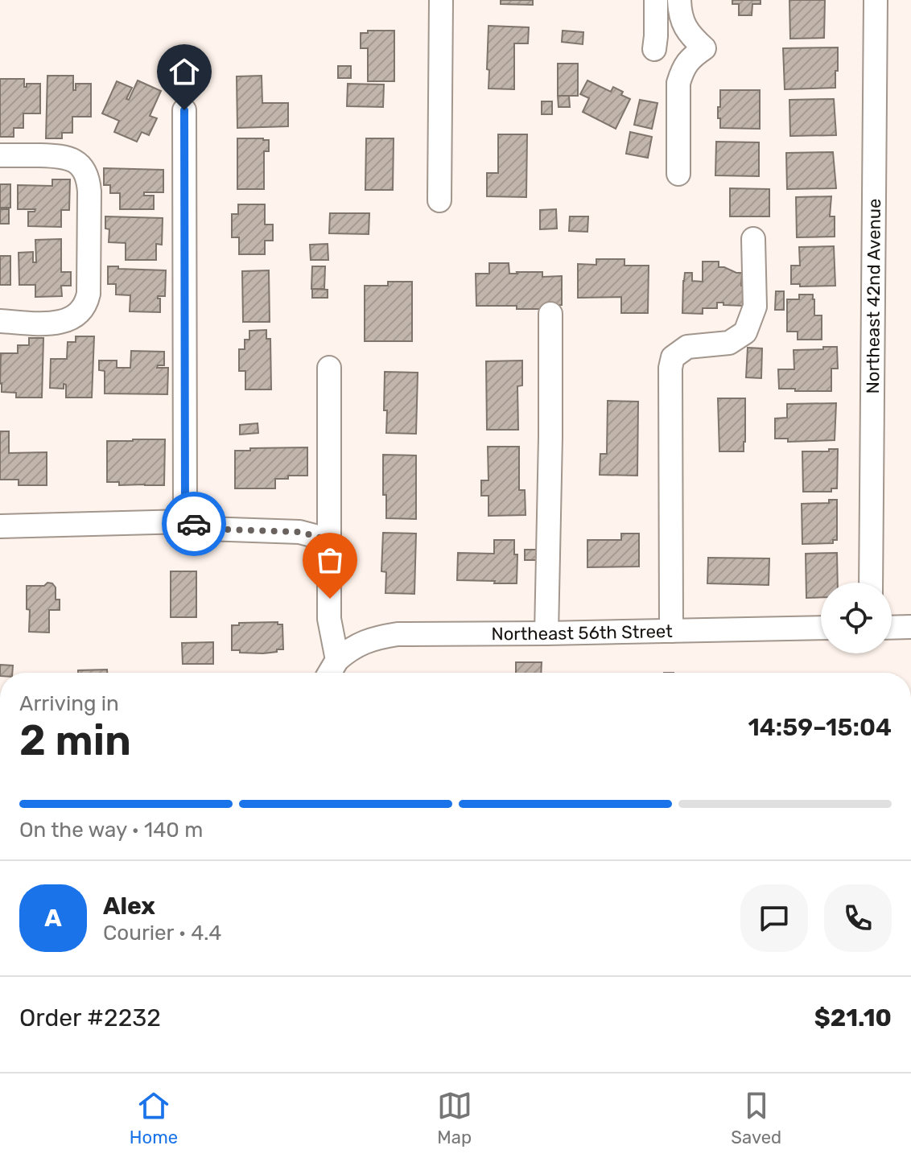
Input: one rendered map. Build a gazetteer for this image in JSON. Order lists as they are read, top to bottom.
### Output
{
  "streets": {
    "street": ["Northeast 42nd Avenue", "Northeast 56th Street"]
  },
  "page": {
    "heading": ["2 min", "Arriving in", "14:59–15:04"],
    "panel": [
      "Alex",
      "Courier · 4.4",
      "Order #2232",
      "$21.10"
    ],
    "bar": "On the way · 140 m",
    "round": "A",
    "tabs": ["Home", "Map", "Saved"]
  }
}
